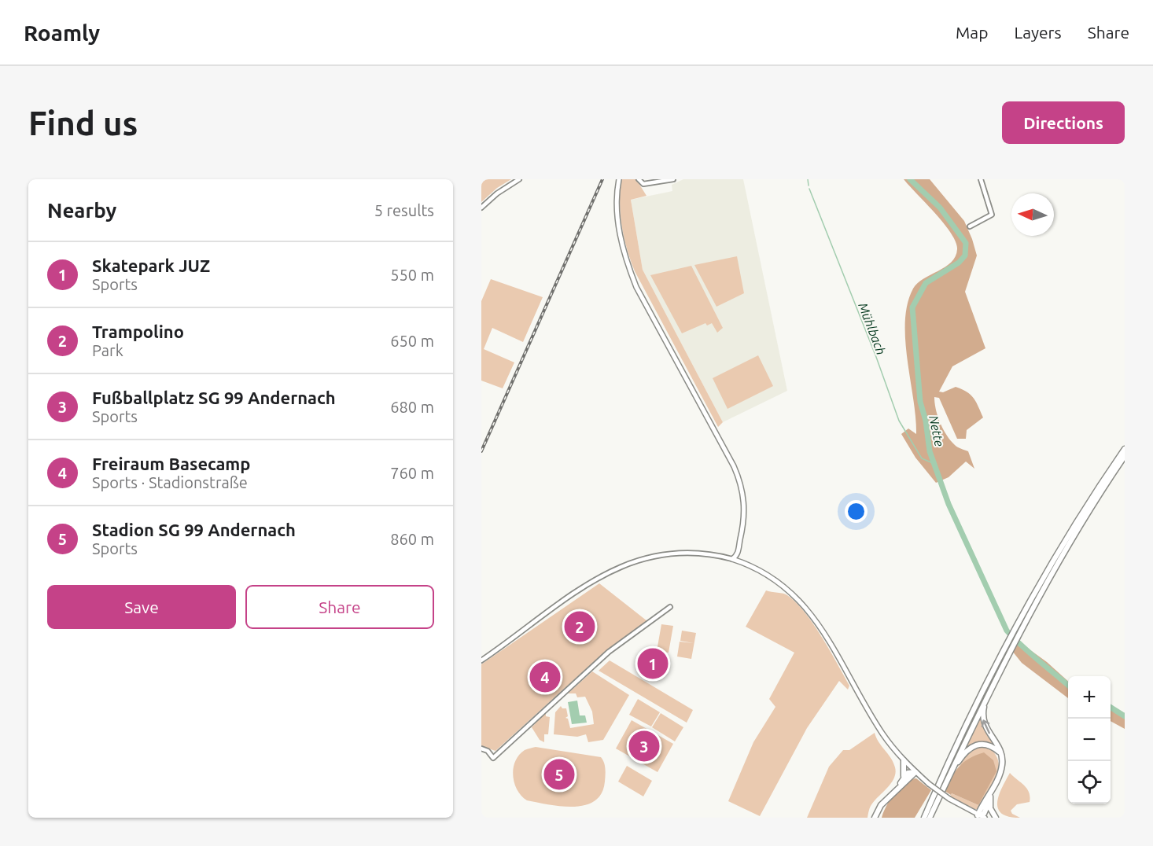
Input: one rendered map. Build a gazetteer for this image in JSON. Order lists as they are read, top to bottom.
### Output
{
  "water": ["Mühlbach", "Nette"],
  "north": "left",
  "page": {
    "header": "Roamly",
    "nav": ["Map", "Layers", "Share"],
    "buttons": [
      "Directions",
      ["Save", "Share"]
    ],
    "title": "Find us",
    "heading": ["Nearby", "5 results"],
    "list": [
      {
        "mark": "1",
        "name": "Skatepark JUZ",
        "note": "Sports",
        "value": "550 m"
      },
      {
        "mark": "2",
        "name": "Trampolino",
        "note": "Park",
        "value": "650 m"
      },
      {
        "mark": "3",
        "name": "Fußballplatz SG 99 Andernach",
        "note": "Sports",
        "value": "680 m"
      },
      {
        "mark": "4",
        "name": "Freiraum Basecamp",
        "note": "Sports · Stadionstraße",
        "value": "760 m"
      },
      {
        "mark": "5",
        "name": "Stadion SG 99 Andernach",
        "note": "Sports",
        "value": "860 m"
      }
    ],
    "pins": [
      "2",
      "1",
      "4",
      "3",
      "5"
    ],
    "map_buttons": ["+", "−"]
  }
}
